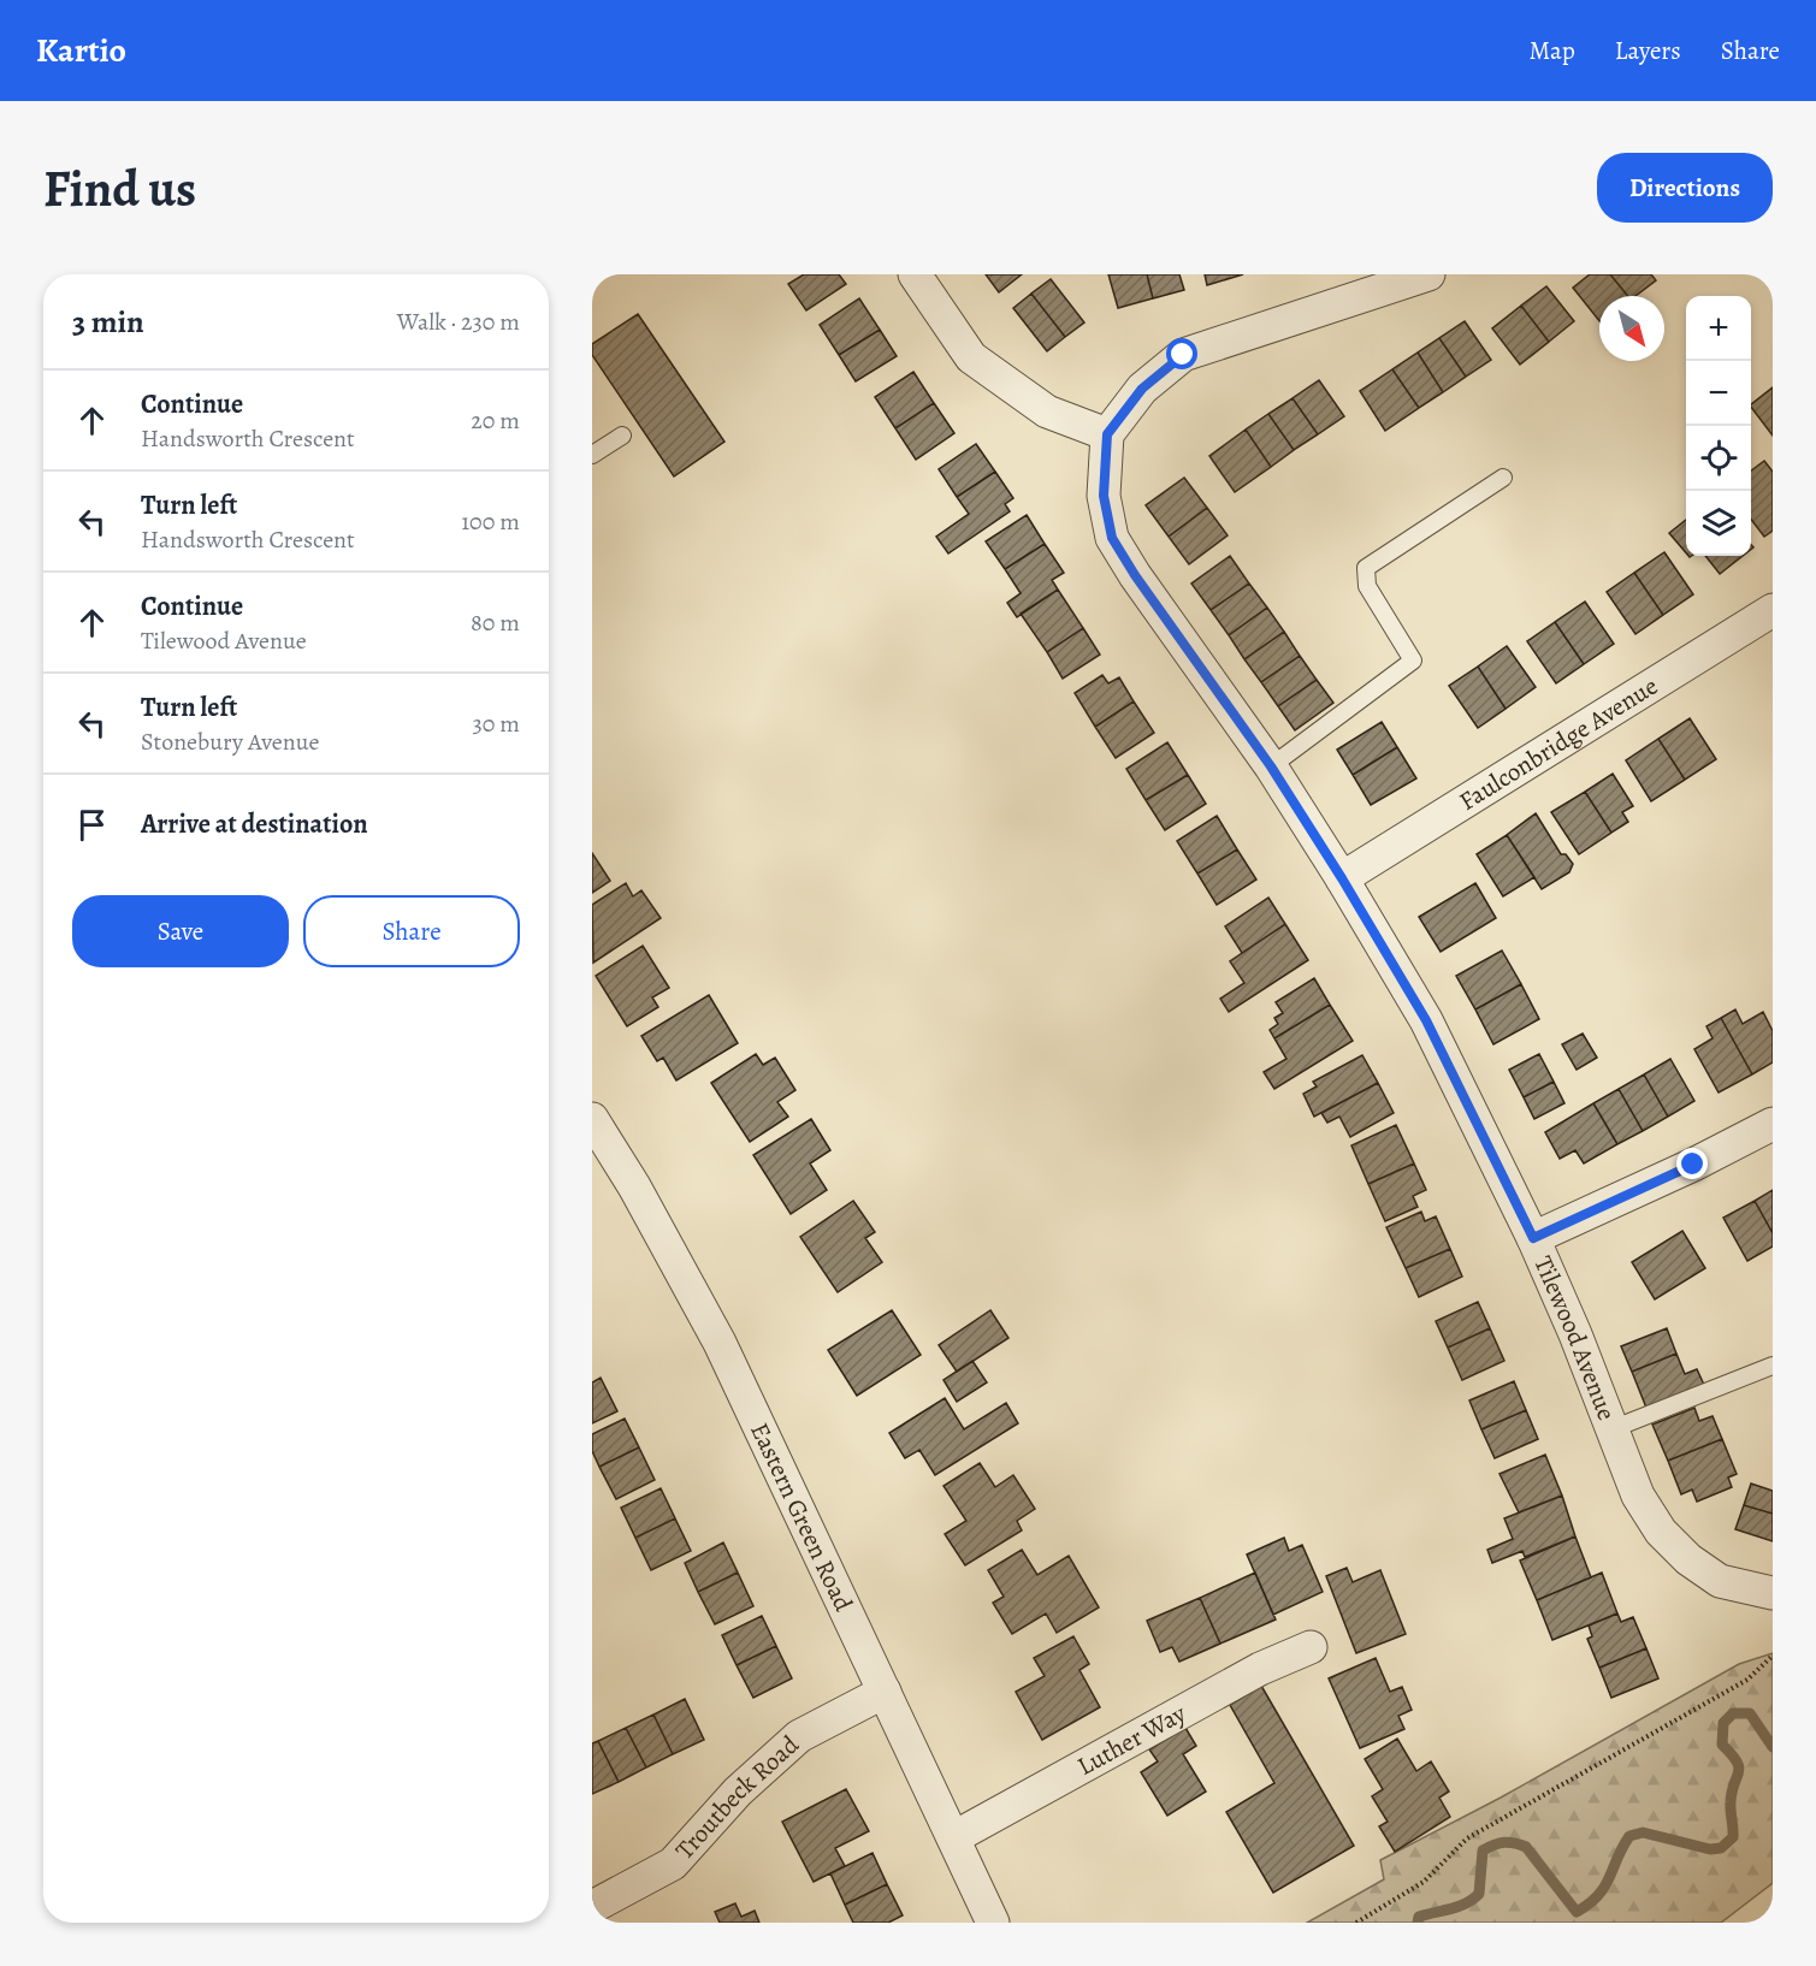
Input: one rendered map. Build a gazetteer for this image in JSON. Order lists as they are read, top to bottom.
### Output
{
  "streets": {
    "street": [
      "Faulconbridge Avenue",
      "Tilewood Avenue",
      "Eastern Green Road",
      "Luther Way",
      "Troutbeck Road"
    ]
  },
  "crossings": [
    ["Faulconbridge Avenue", "Tilewood Avenue"],
    ["Eastern Green Road", "Luther Way"],
    ["Eastern Green Road", "Troutbeck Road"]
  ],
  "north": "bottom right",
  "page": {
    "header": "Kartio",
    "nav": ["Map", "Layers", "Share"],
    "buttons": [
      "Directions",
      ["Save", "Share"]
    ],
    "title": "Find us",
    "heading": ["3 min", "Walk · 230 m"],
    "map_buttons": ["+", "−"],
    "list": [
      ["Continue", "Handsworth Crescent", "20 m"],
      ["Turn left", "Handsworth Crescent", "100 m"],
      ["Continue", "Tilewood Avenue", "80 m"],
      ["Turn left", "Stonebury Avenue", "30 m"],
      "Arrive at destination"
    ]
  }
}
